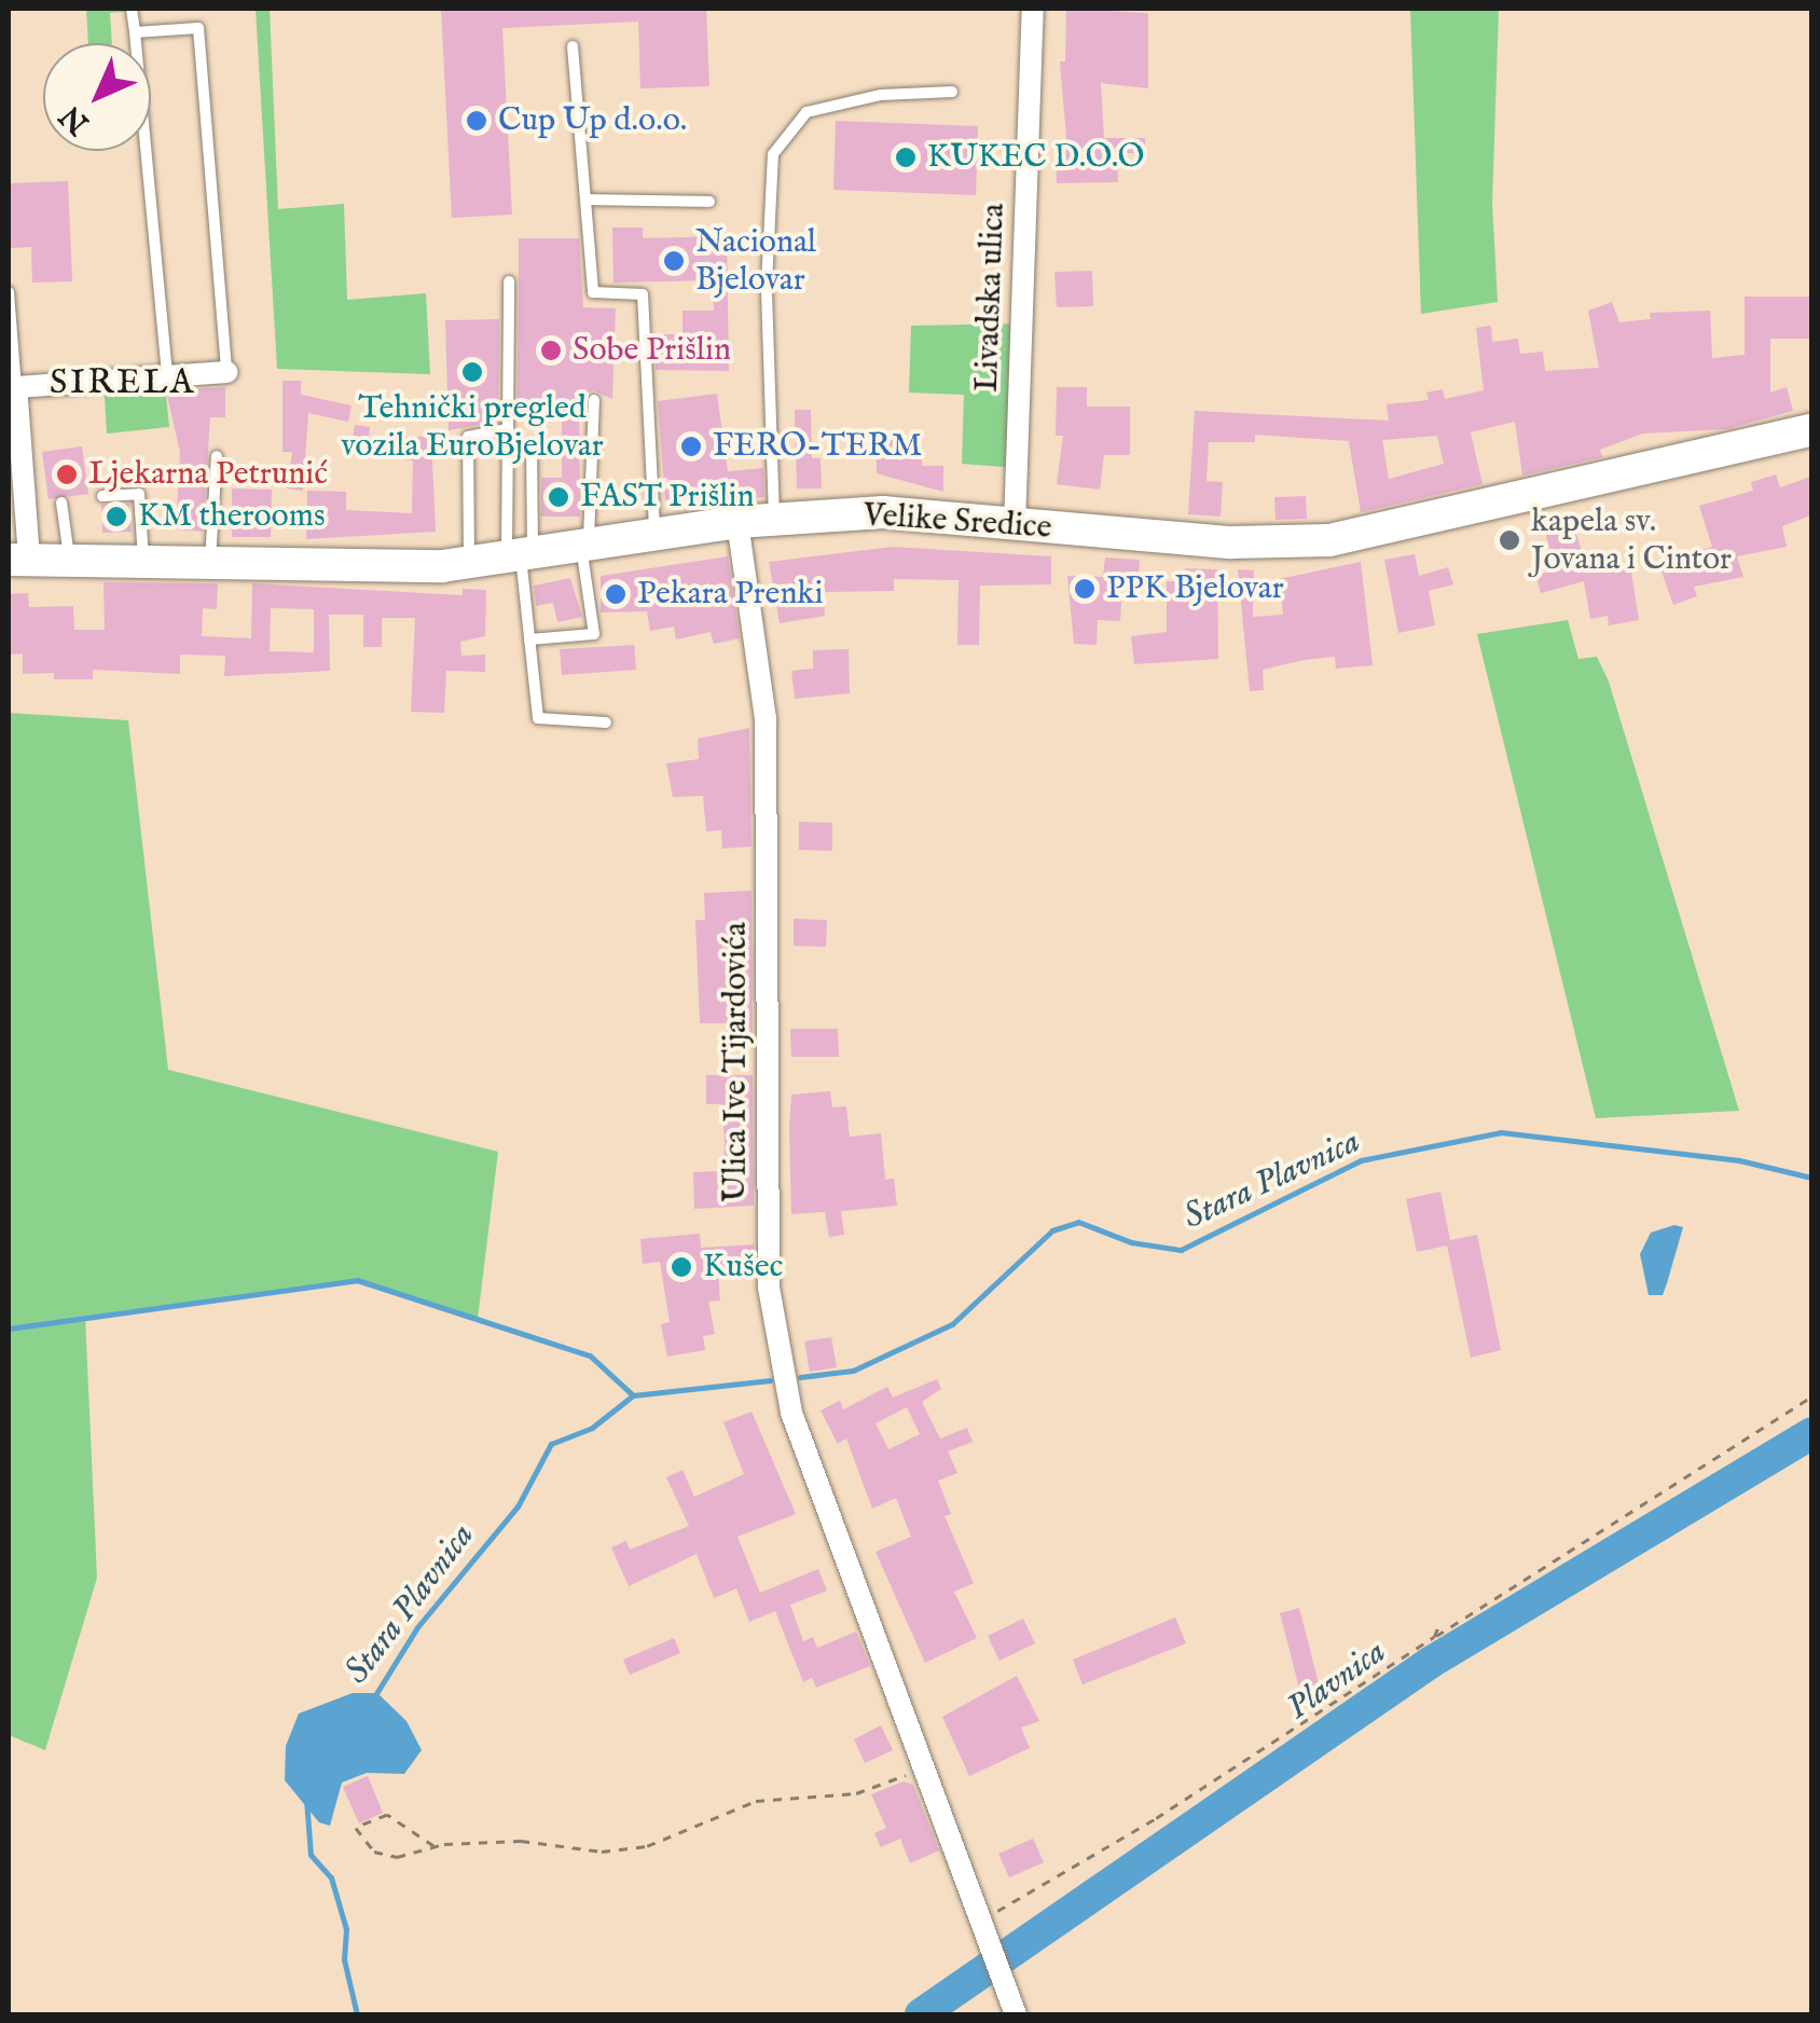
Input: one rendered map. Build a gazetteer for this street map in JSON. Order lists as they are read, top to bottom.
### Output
{
  "streets": {
    "main road": ["Velike Sredice"],
    "street": ["Livadska ulica", "Ulica Ive Tijardovića"]
  },
  "crossings": [
    ["Livadska ulica", "Velike Sredice"],
    ["Velike Sredice", "Ulica Ive Tijardovića"]
  ],
  "districts": ["SIRELA"],
  "water": ["Stara Plavnica", "Plavnica"],
  "places": [
    "Cup Up d.o.o.",
    "KUKEC D.O.O",
    "Nacional Bjelovar",
    "Sobe Prišlin",
    "Tehnički pregled vozila EuroBjelovar",
    "FERO-TERM",
    "Ljekarna Petrunić",
    "FAST Prišlin",
    "KM therooms",
    "kapela sv. Jovana i Cintor",
    "PPK Bjelovar",
    "Pekara Prenki",
    "Kušec"
  ],
  "north": "bottom left"
}
